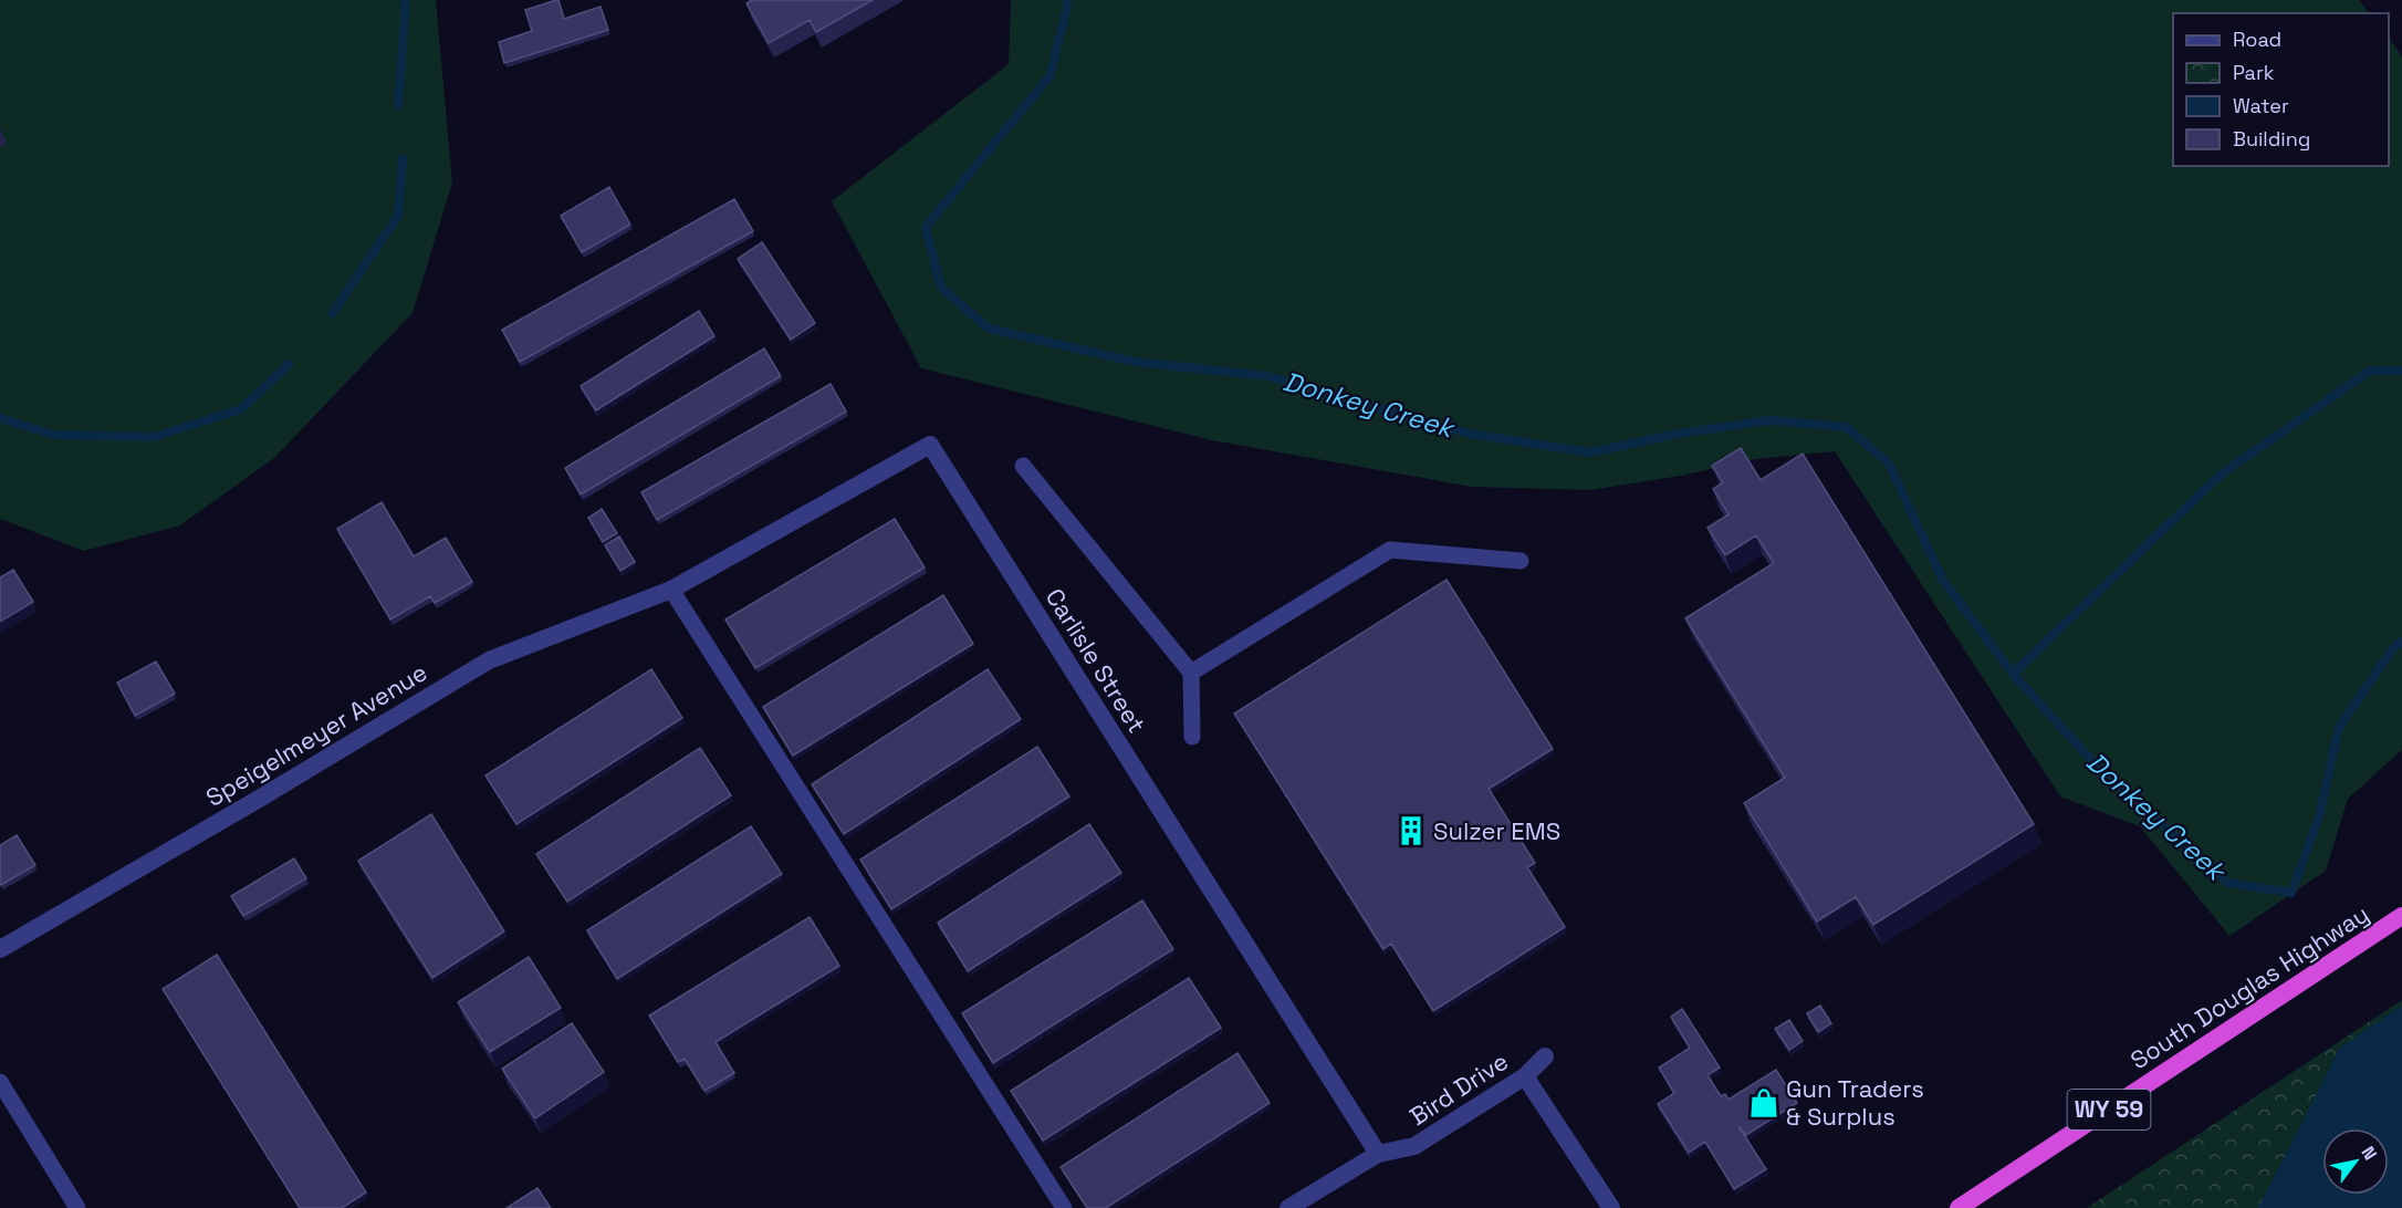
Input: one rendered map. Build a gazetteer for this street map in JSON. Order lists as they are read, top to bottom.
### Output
{
  "streets": {
    "highway": ["South Douglas Highway", "WY 59"],
    "street": ["Carlisle Street", "Speigelmeyer Avenue", "Bird Drive"]
  },
  "crossings": [
    ["Carlisle Street", "Speigelmeyer Avenue"],
    ["Carlisle Street", "Bird Drive"]
  ],
  "water": ["Donkey Creek"],
  "places": {
    "building": ["Sulzer EMS"],
    "shop": ["Gun Traders & Surplus"]
  },
  "legend": [
    "Road",
    "Park",
    "Water",
    "Building"
  ],
  "north": "top right"
}
